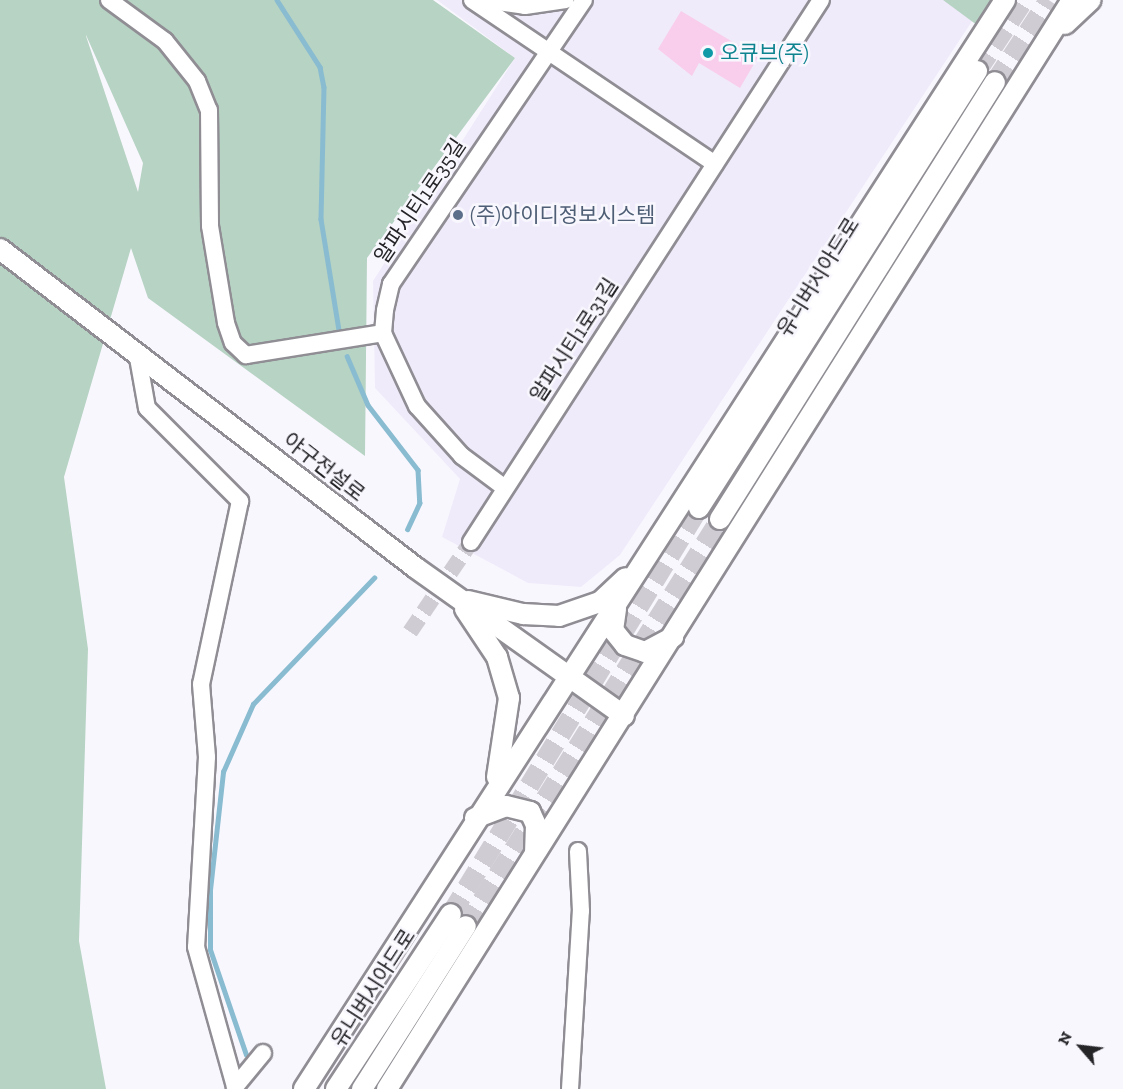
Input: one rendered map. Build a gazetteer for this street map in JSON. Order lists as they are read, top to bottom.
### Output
{
  "streets": {
    "main road": ["유니버시아드로", "야구전설로"],
    "street": ["알파시티1로35길", "알파시티1로31길"]
  },
  "places": ["오큐브(주)", "(주)아이디정보시스템"],
  "north": "top left"
}
